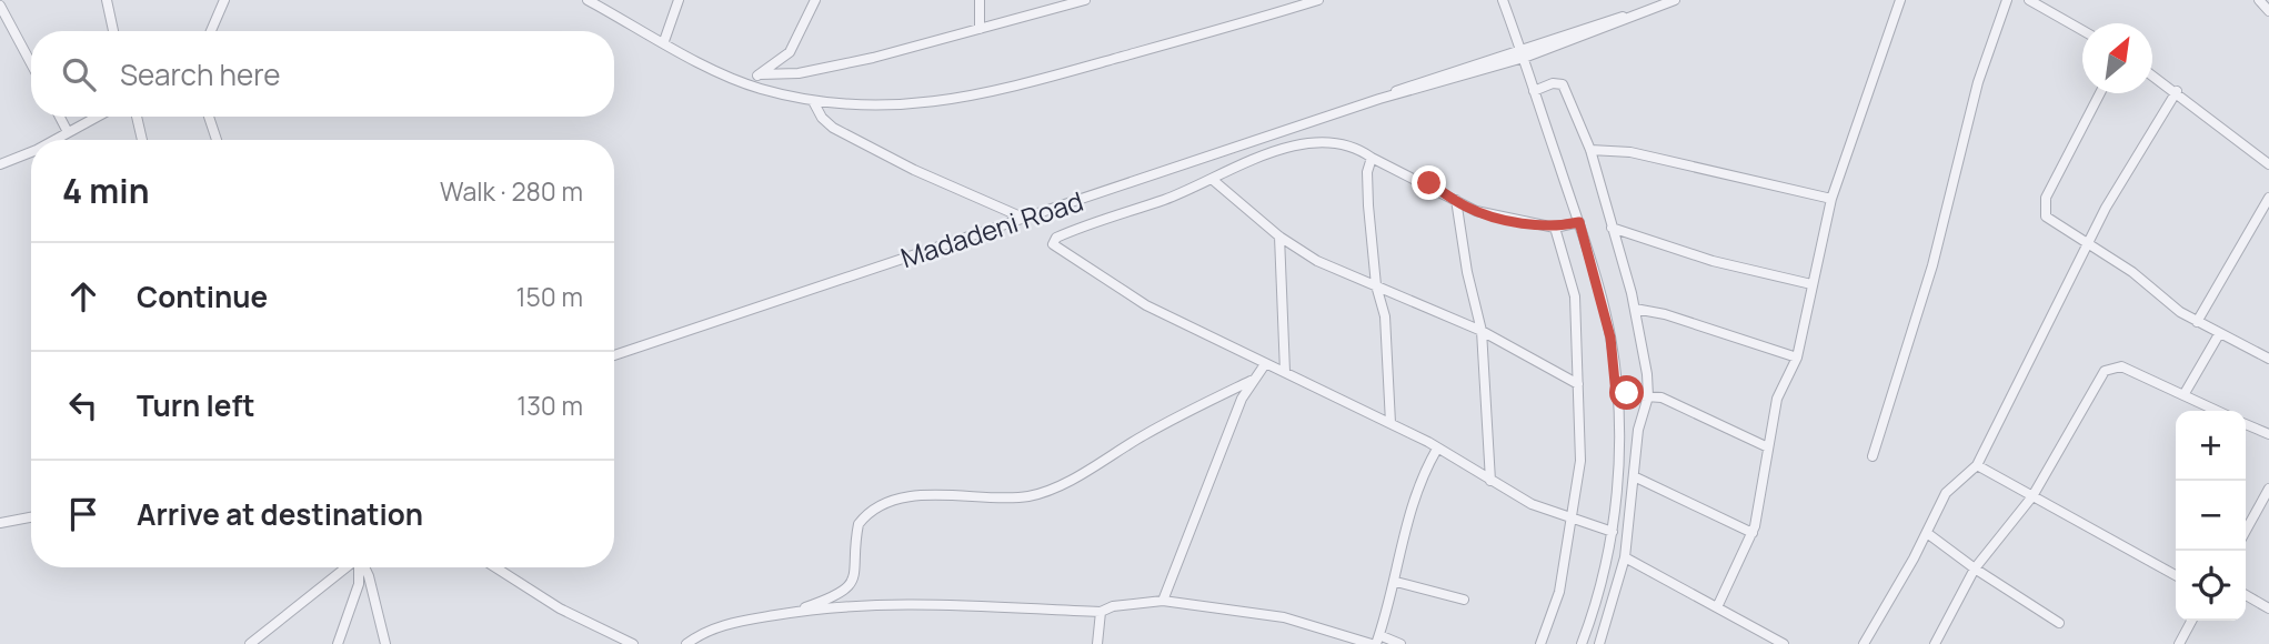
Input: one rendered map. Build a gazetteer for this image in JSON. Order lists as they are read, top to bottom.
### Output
{
  "streets": {
    "street": ["Madadeni Road"]
  },
  "north": "top right",
  "page": {
    "search": "Search here",
    "heading": ["4 min", "Walk · 280 m"],
    "list": [
      ["Continue", "150 m"],
      ["Turn left", "130 m"],
      "Arrive at destination"
    ],
    "map_buttons": ["+", "−"]
  }
}
